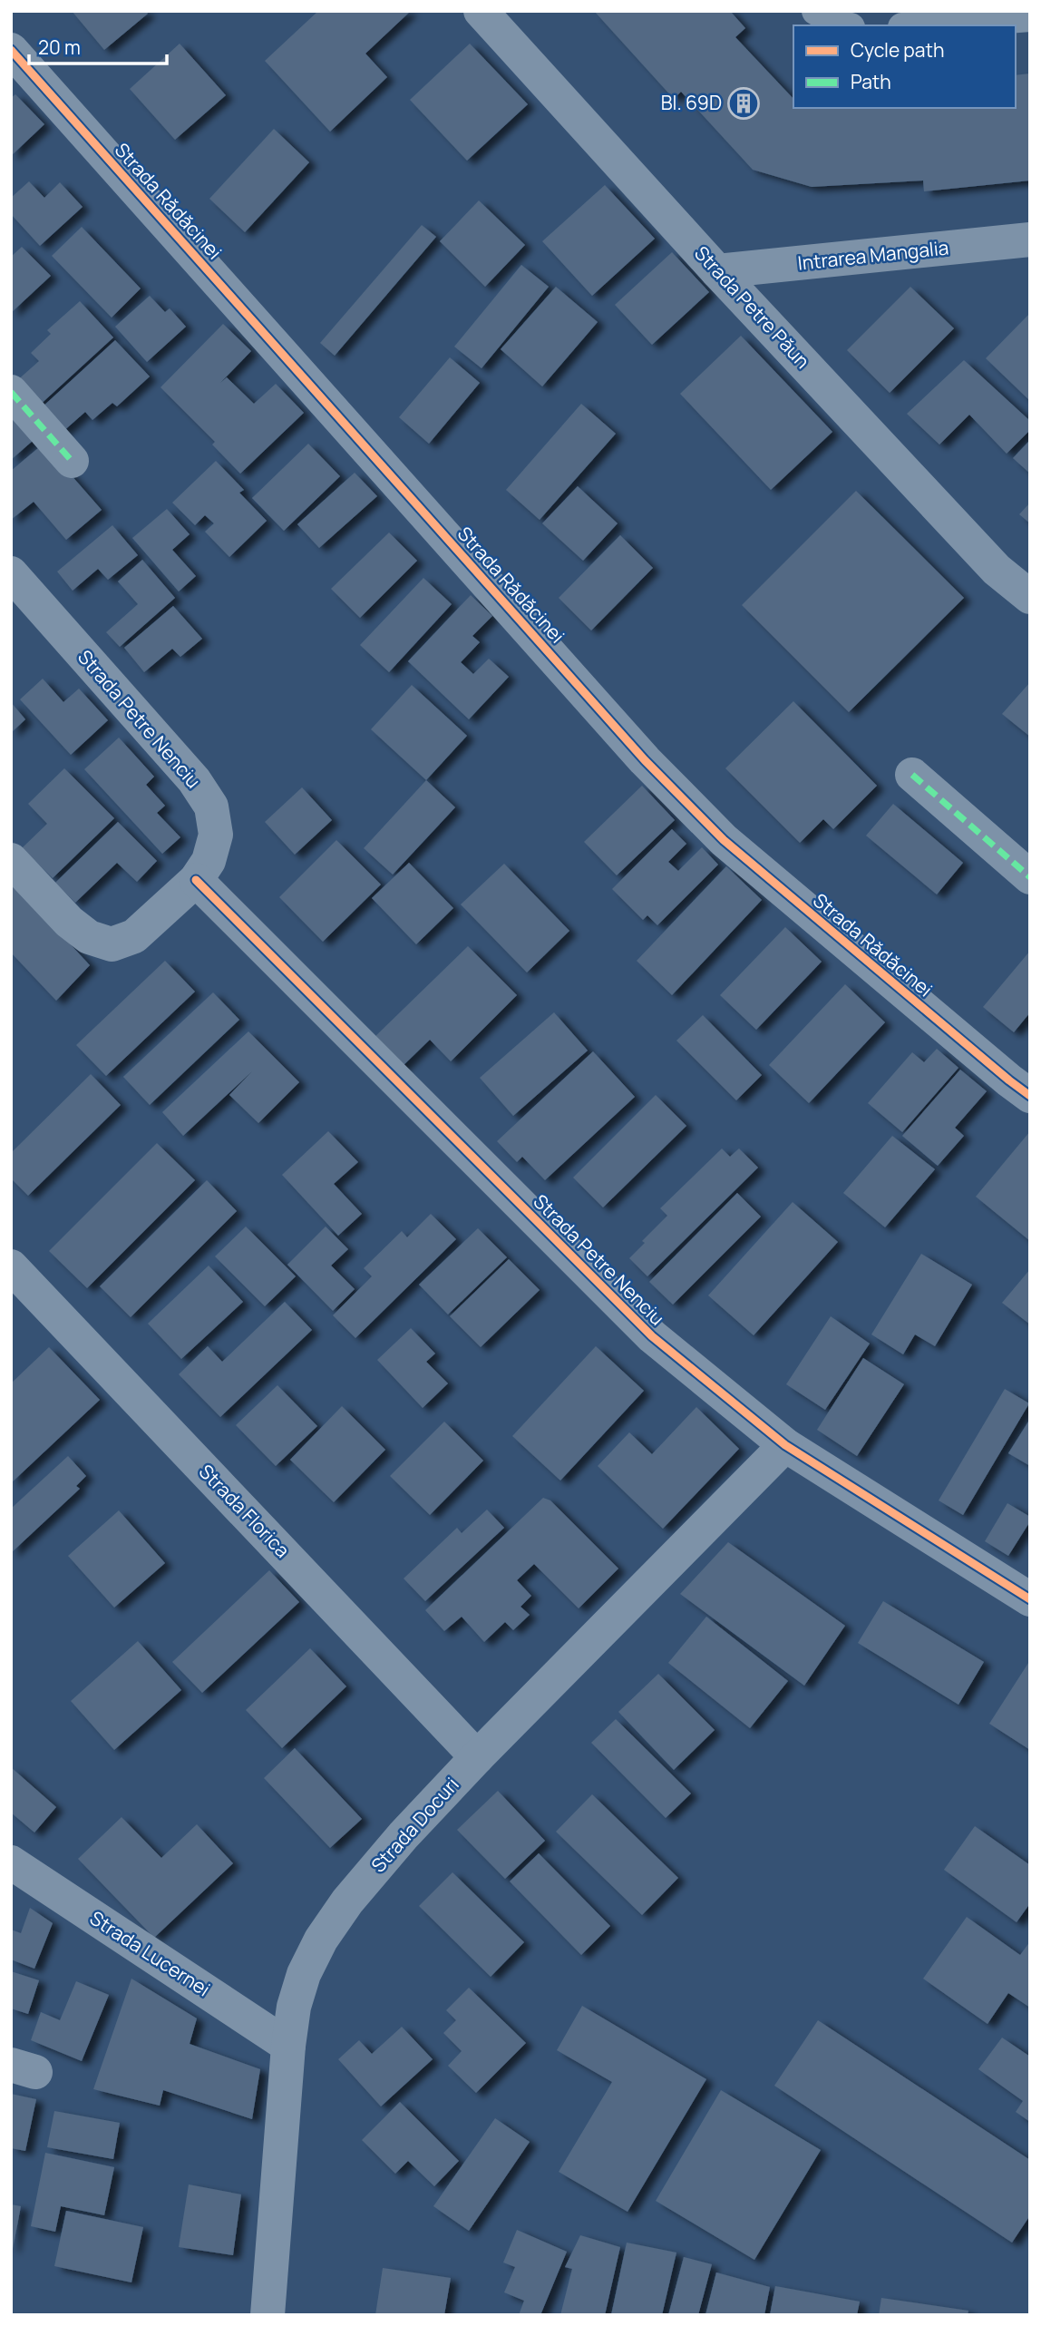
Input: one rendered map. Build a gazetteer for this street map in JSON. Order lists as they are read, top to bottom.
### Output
{
  "streets": {
    "street": [
      "Strada Rădăcinei",
      "Intrarea Mangalia",
      "Strada Petre Păun",
      "Strada Petre Nenciu",
      "Strada Florica",
      "Strada Docuri",
      "Strada Lucernei"
    ]
  },
  "crossings": [
    ["Intrarea Mangalia", "Strada Petre Păun"],
    ["Strada Petre Nenciu", "Strada Docuri"],
    ["Strada Florica", "Strada Docuri"],
    ["Strada Docuri", "Strada Lucernei"]
  ],
  "places": {
    "building": ["Bl. 69D"]
  },
  "legend": ["Cycle path", "Path"],
  "scale_bar": "20 m"
}
